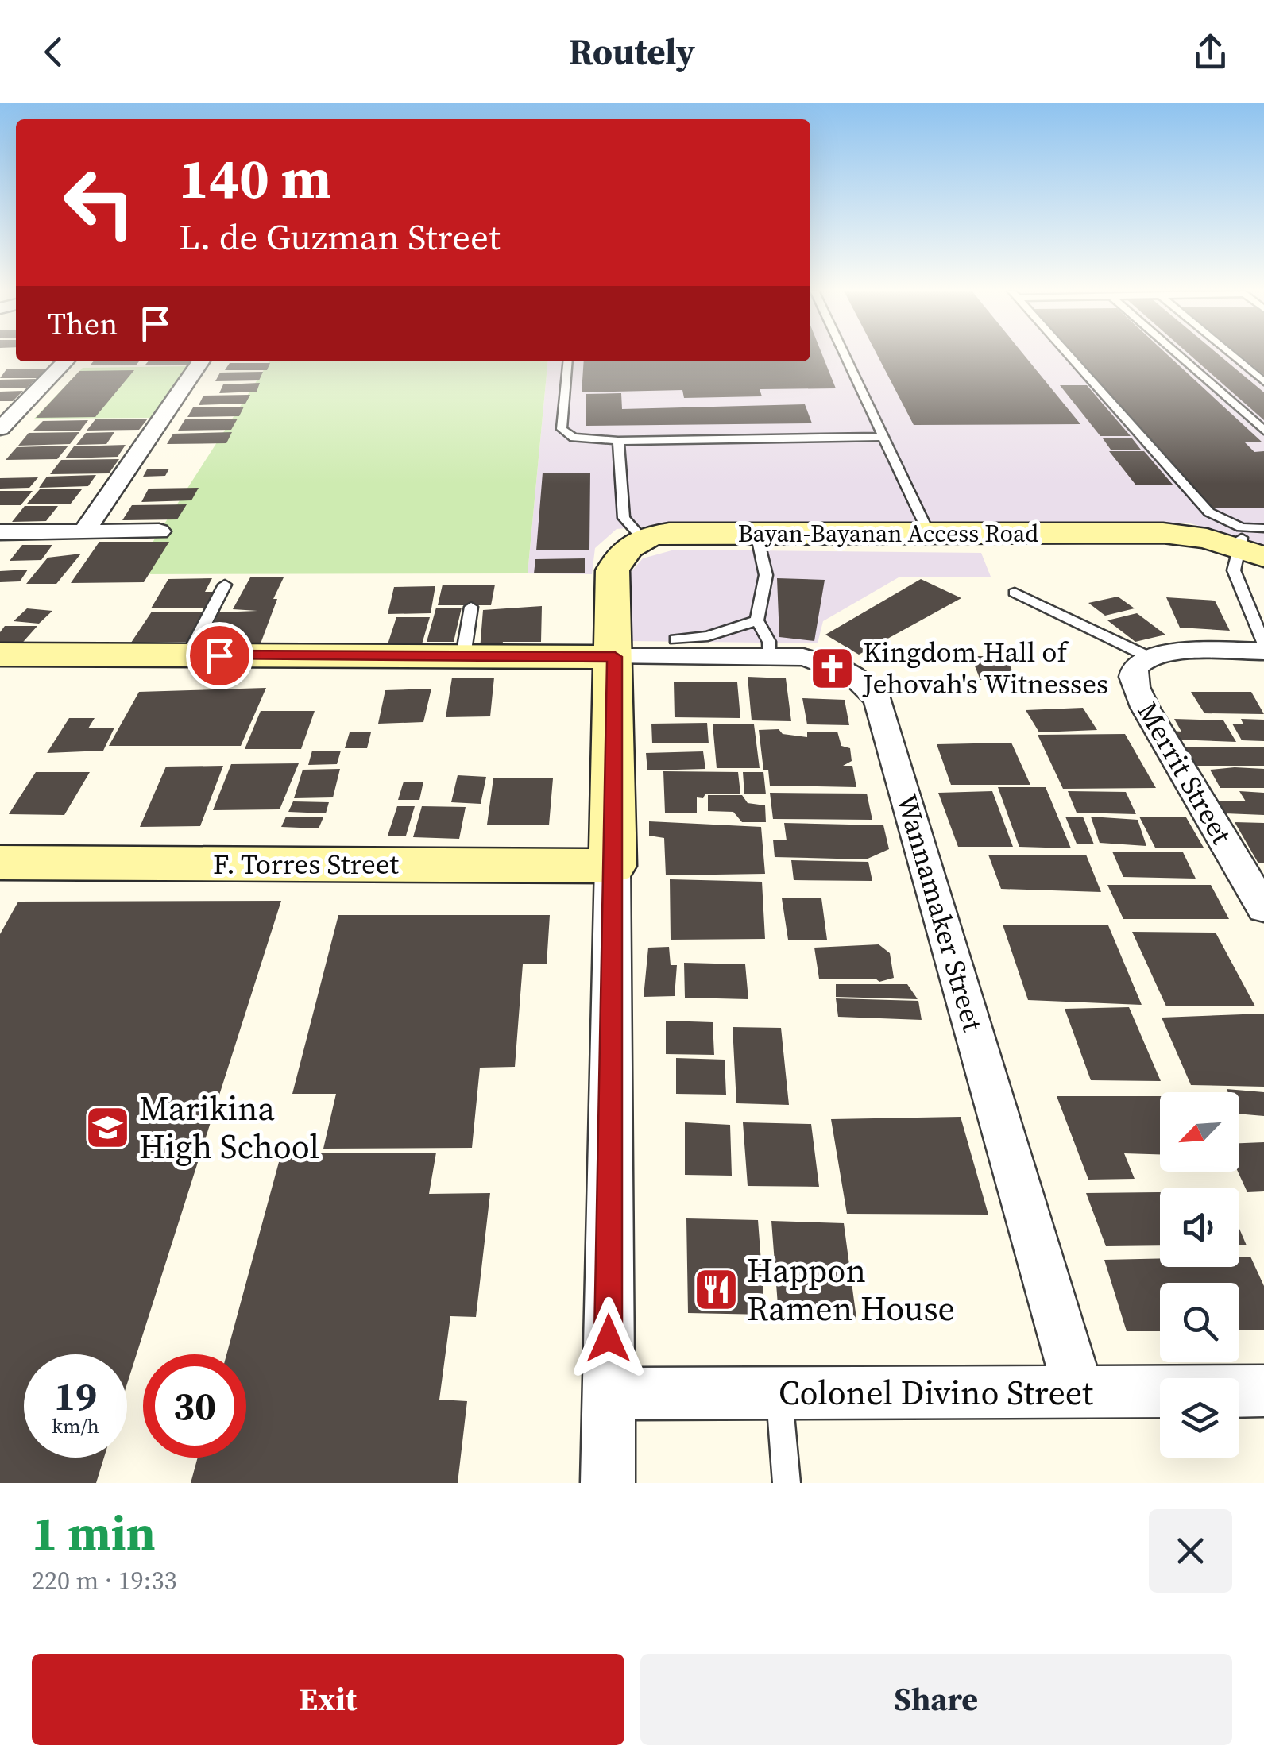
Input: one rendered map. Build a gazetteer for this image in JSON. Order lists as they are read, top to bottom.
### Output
{
  "streets": {
    "street": [
      "Bayan-Bayanan Access Road",
      "Merrit Street",
      "F. Torres Street",
      "Wannamaker Street",
      "Colonel Divino Street"
    ]
  },
  "crossings": [
    ["Wannamaker Street", "Colonel Divino Street"]
  ],
  "places": {
    "church": ["Kingdom Hall of Jehovah's Witnesses"],
    "school or university": ["Marikina High School"],
    "restaurant": ["Happon Ramen House"]
  },
  "north": "bottom left",
  "page": {
    "header": "Routely",
    "turn": ["140 m", "L. de Guzman Street"],
    "then": "Then",
    "speed": "19 km/h",
    "limit": "30",
    "heading": ["1 min", "220 m · 19:33"],
    "buttons": ["Exit", "Share"]
  }
}
